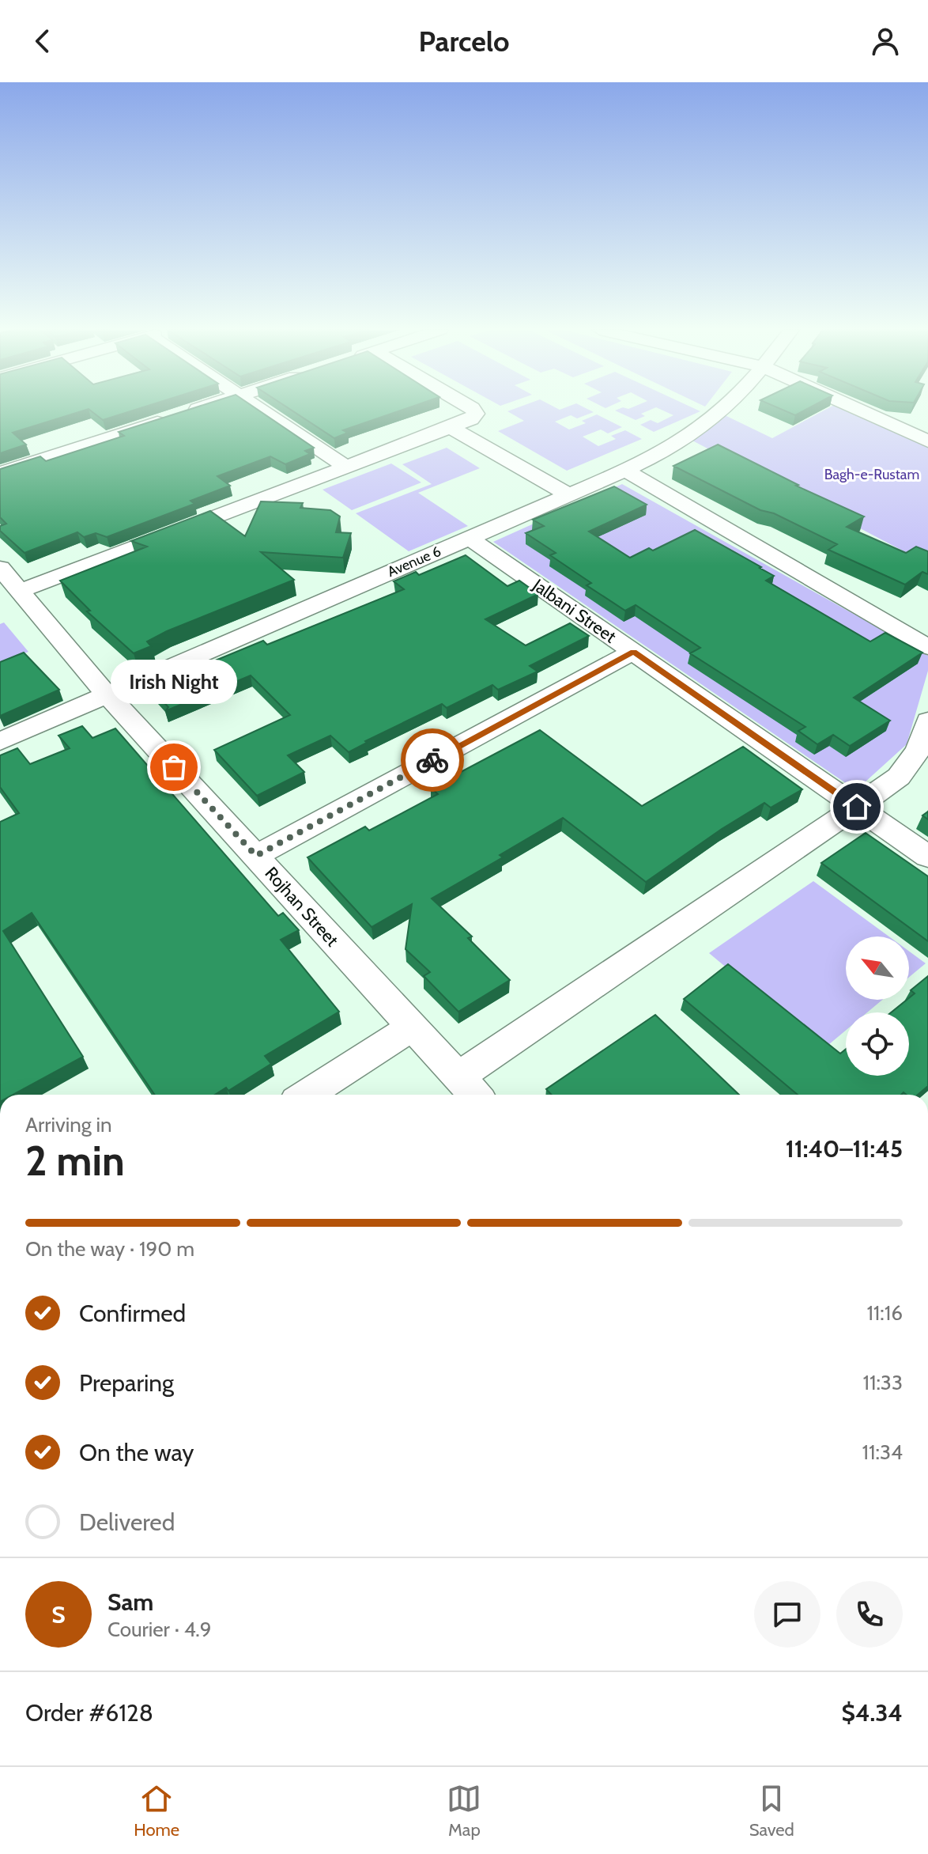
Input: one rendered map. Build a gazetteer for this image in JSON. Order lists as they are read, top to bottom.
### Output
{
  "streets": {
    "street": ["Avenue 6", "Jalbani Street", "Rojhan Street"]
  },
  "crossings": [
    ["Avenue 6", "Jalbani Street"],
    ["Avenue 6", "Rojhan Street"]
  ],
  "parks": ["Bagh-e-Rustam"],
  "places": ["Irish Night"],
  "north": "top left",
  "page": {
    "header": "Parcelo",
    "bubble": "Irish Night",
    "heading": ["2 min", "Arriving in", "11:40–11:45"],
    "panel": [
      "Sam",
      "Courier · 4.9",
      "Order #6128",
      "$4.34"
    ],
    "bar": "On the way · 190 m",
    "list": [
      ["Confirmed", "11:16"],
      ["Preparing", "11:33"],
      ["On the way", "11:34"],
      "Delivered"
    ],
    "round": "S",
    "tabs": ["Home", "Map", "Saved"]
  }
}
